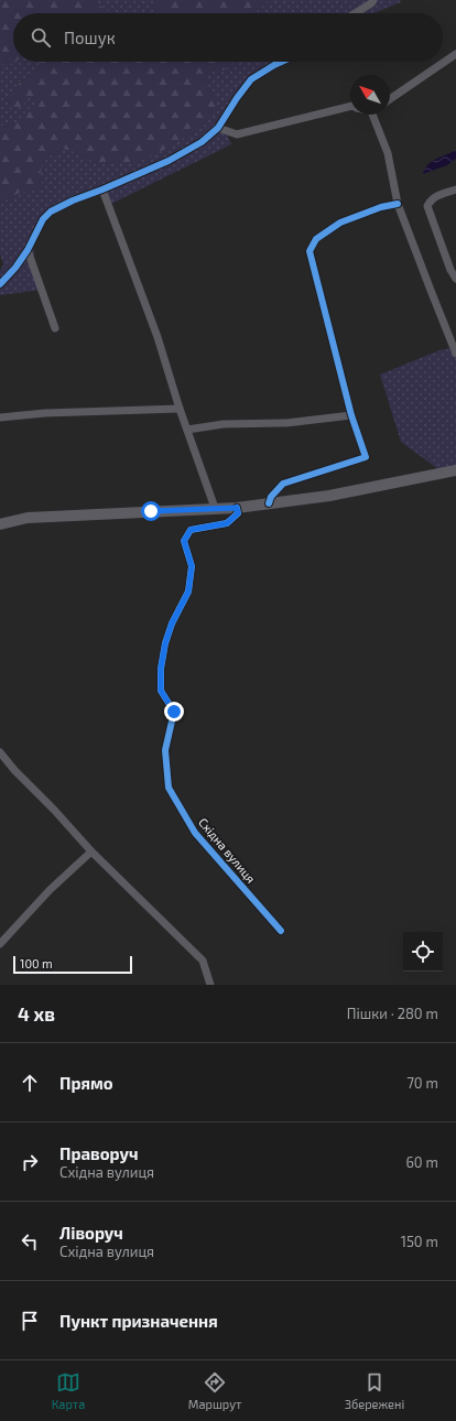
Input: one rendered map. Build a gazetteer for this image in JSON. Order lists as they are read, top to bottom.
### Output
{
  "streets": {
    "street": ["Східна вулиця"]
  },
  "scale_bar": "100 m",
  "north": "top left",
  "page": {
    "search": "Пошук",
    "scale": "100 m",
    "heading": ["4 хв", "Пішки · 280 m"],
    "list": [
      ["Прямо", "70 m"],
      ["Праворуч", "Східна вулиця", "60 m"],
      ["Ліворуч", "Східна вулиця", "150 m"],
      "Пункт призначення"
    ],
    "nav": ["Карта", "Маршрут", "Збережені"]
  }
}
